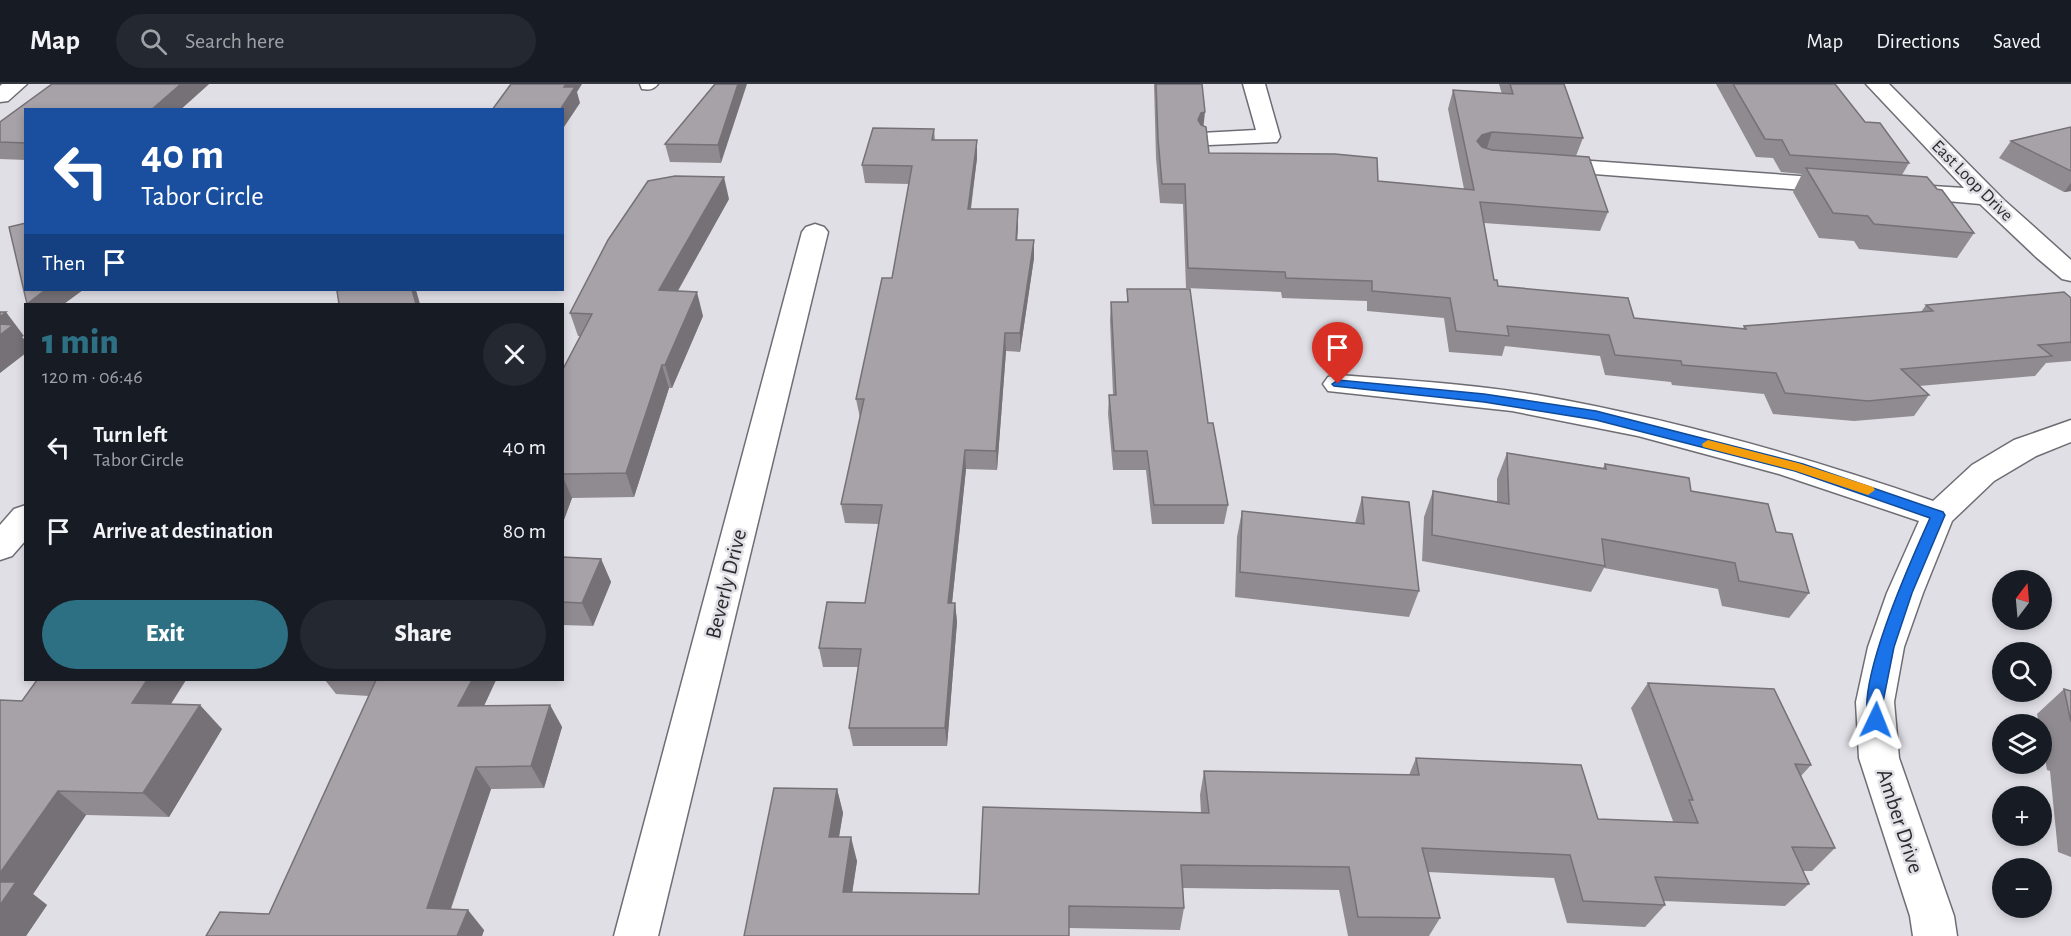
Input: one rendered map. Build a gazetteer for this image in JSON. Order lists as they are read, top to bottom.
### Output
{
  "streets": {
    "street": ["East Loop Drive", "Beverly Drive", "Amber Drive"]
  },
  "north": "top",
  "page": {
    "header": "Map",
    "search": "Search here",
    "nav": ["Map", "Directions", "Saved"],
    "turn": ["40 m", "Tabor Circle"],
    "then": "Then",
    "heading": ["1 min", "120 m · 06:46"],
    "list": [
      {
        "name": "Turn left",
        "note": "Tabor Circle",
        "value": "40 m"
      },
      {
        "name": "Arrive at destination",
        "value": "80 m"
      }
    ],
    "map_buttons": ["+", "−"],
    "buttons": ["Exit", "Share"]
  }
}
